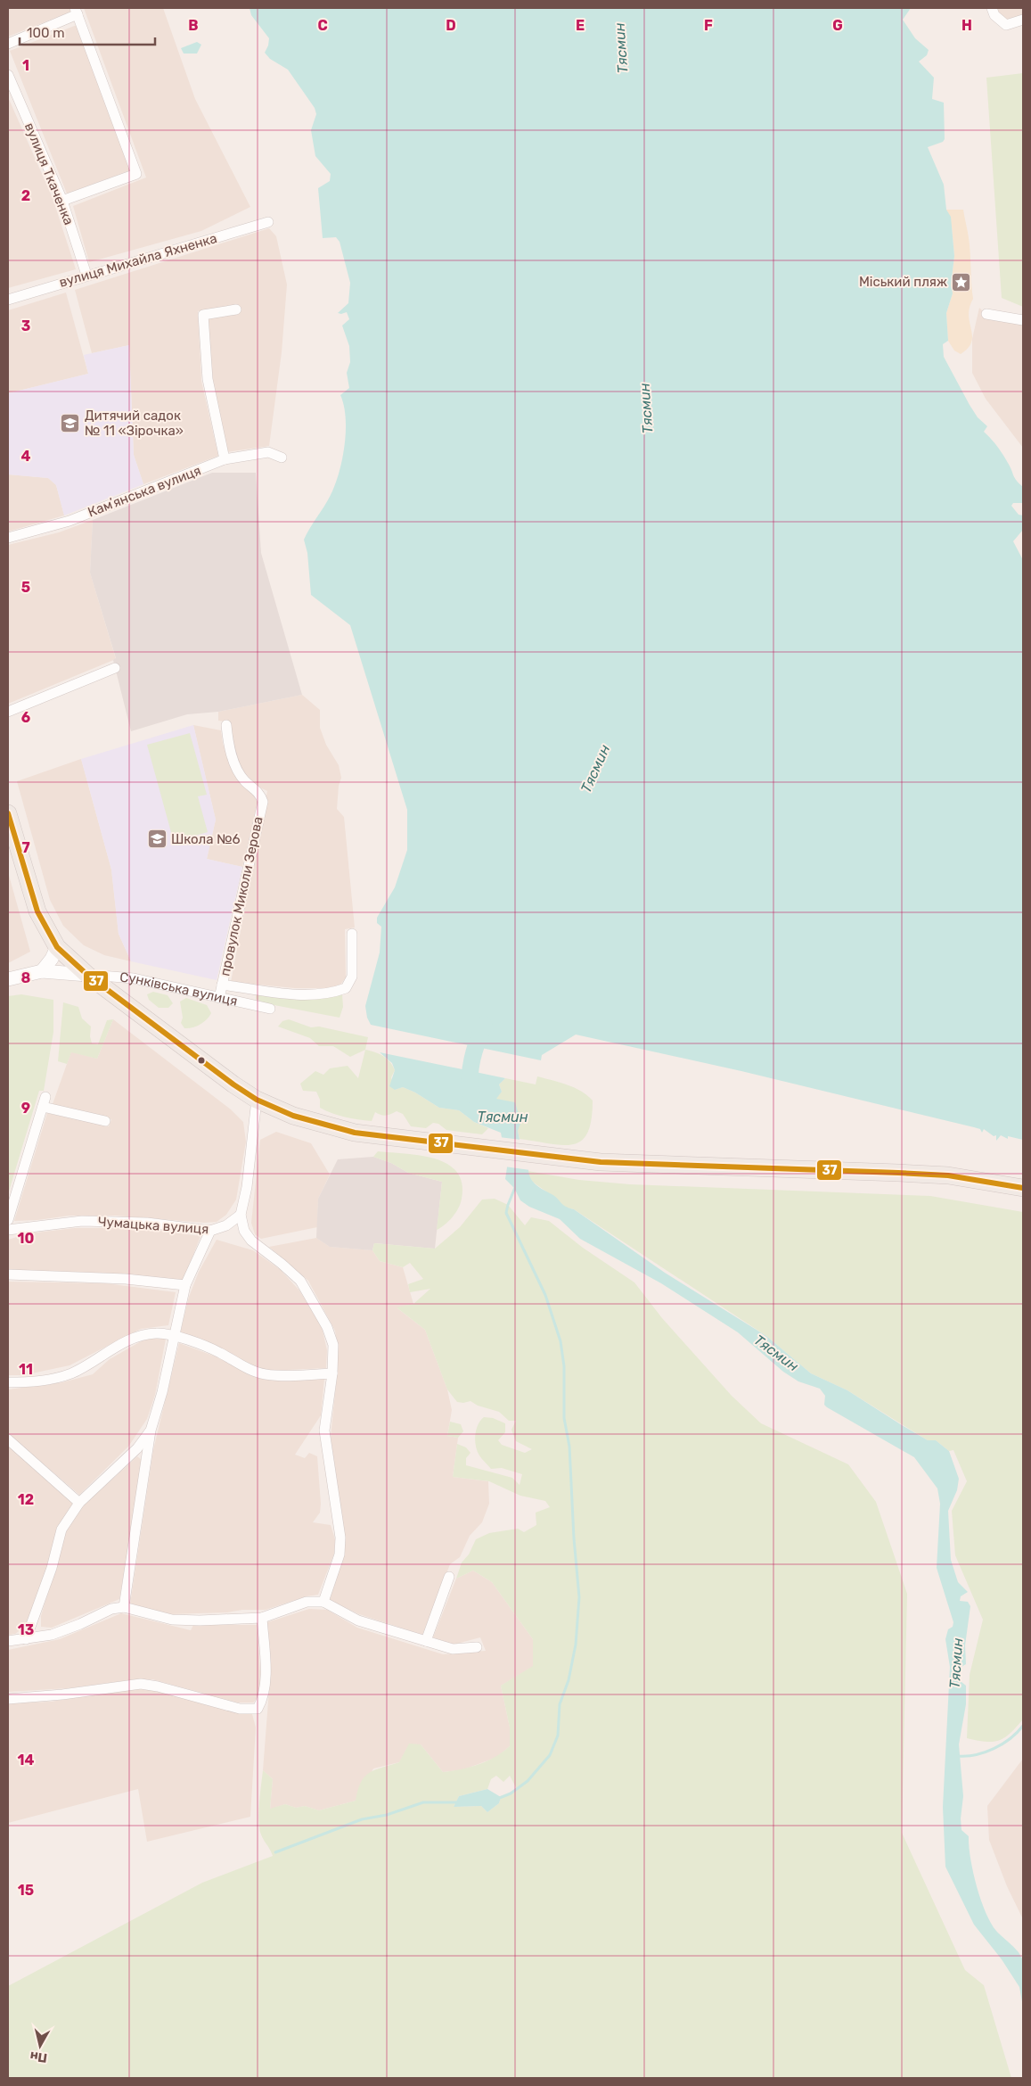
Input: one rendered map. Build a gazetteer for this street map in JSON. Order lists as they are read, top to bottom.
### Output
{
  "streets": {
    "street": [
      "вулиця Ткаченка",
      "вулиця Михайла Яхненка",
      "Камʼянська вулиця",
      "провулок Миколи Зерова",
      "Сунківська вулиця",
      "Чумацька вулиця"
    ]
  },
  "crossings": [
    ["вулиця Ткаченка", "вулиця Михайла Яхненка"],
    ["провулок Миколи Зерова", "Сунківська вулиця"]
  ],
  "water": ["Тясмин"],
  "places": {
    "place": ["Міський пляж"],
    "school or university": ["Дитячий садок № 11 «Зірочка»", "Школа №6"]
  },
  "lines": ["transit line 37"],
  "scale_bar": "100 m",
  "north": "bottom",
  "grid": {
    "columns": [
      "B",
      "C",
      "D",
      "E",
      "F",
      "G",
      "H"
    ],
    "rows": [
      "1",
      "2",
      "3",
      "4",
      "5",
      "6",
      "7",
      "8",
      "9",
      "10",
      "11",
      "12",
      "13",
      "14",
      "15"
    ]
  }
}
